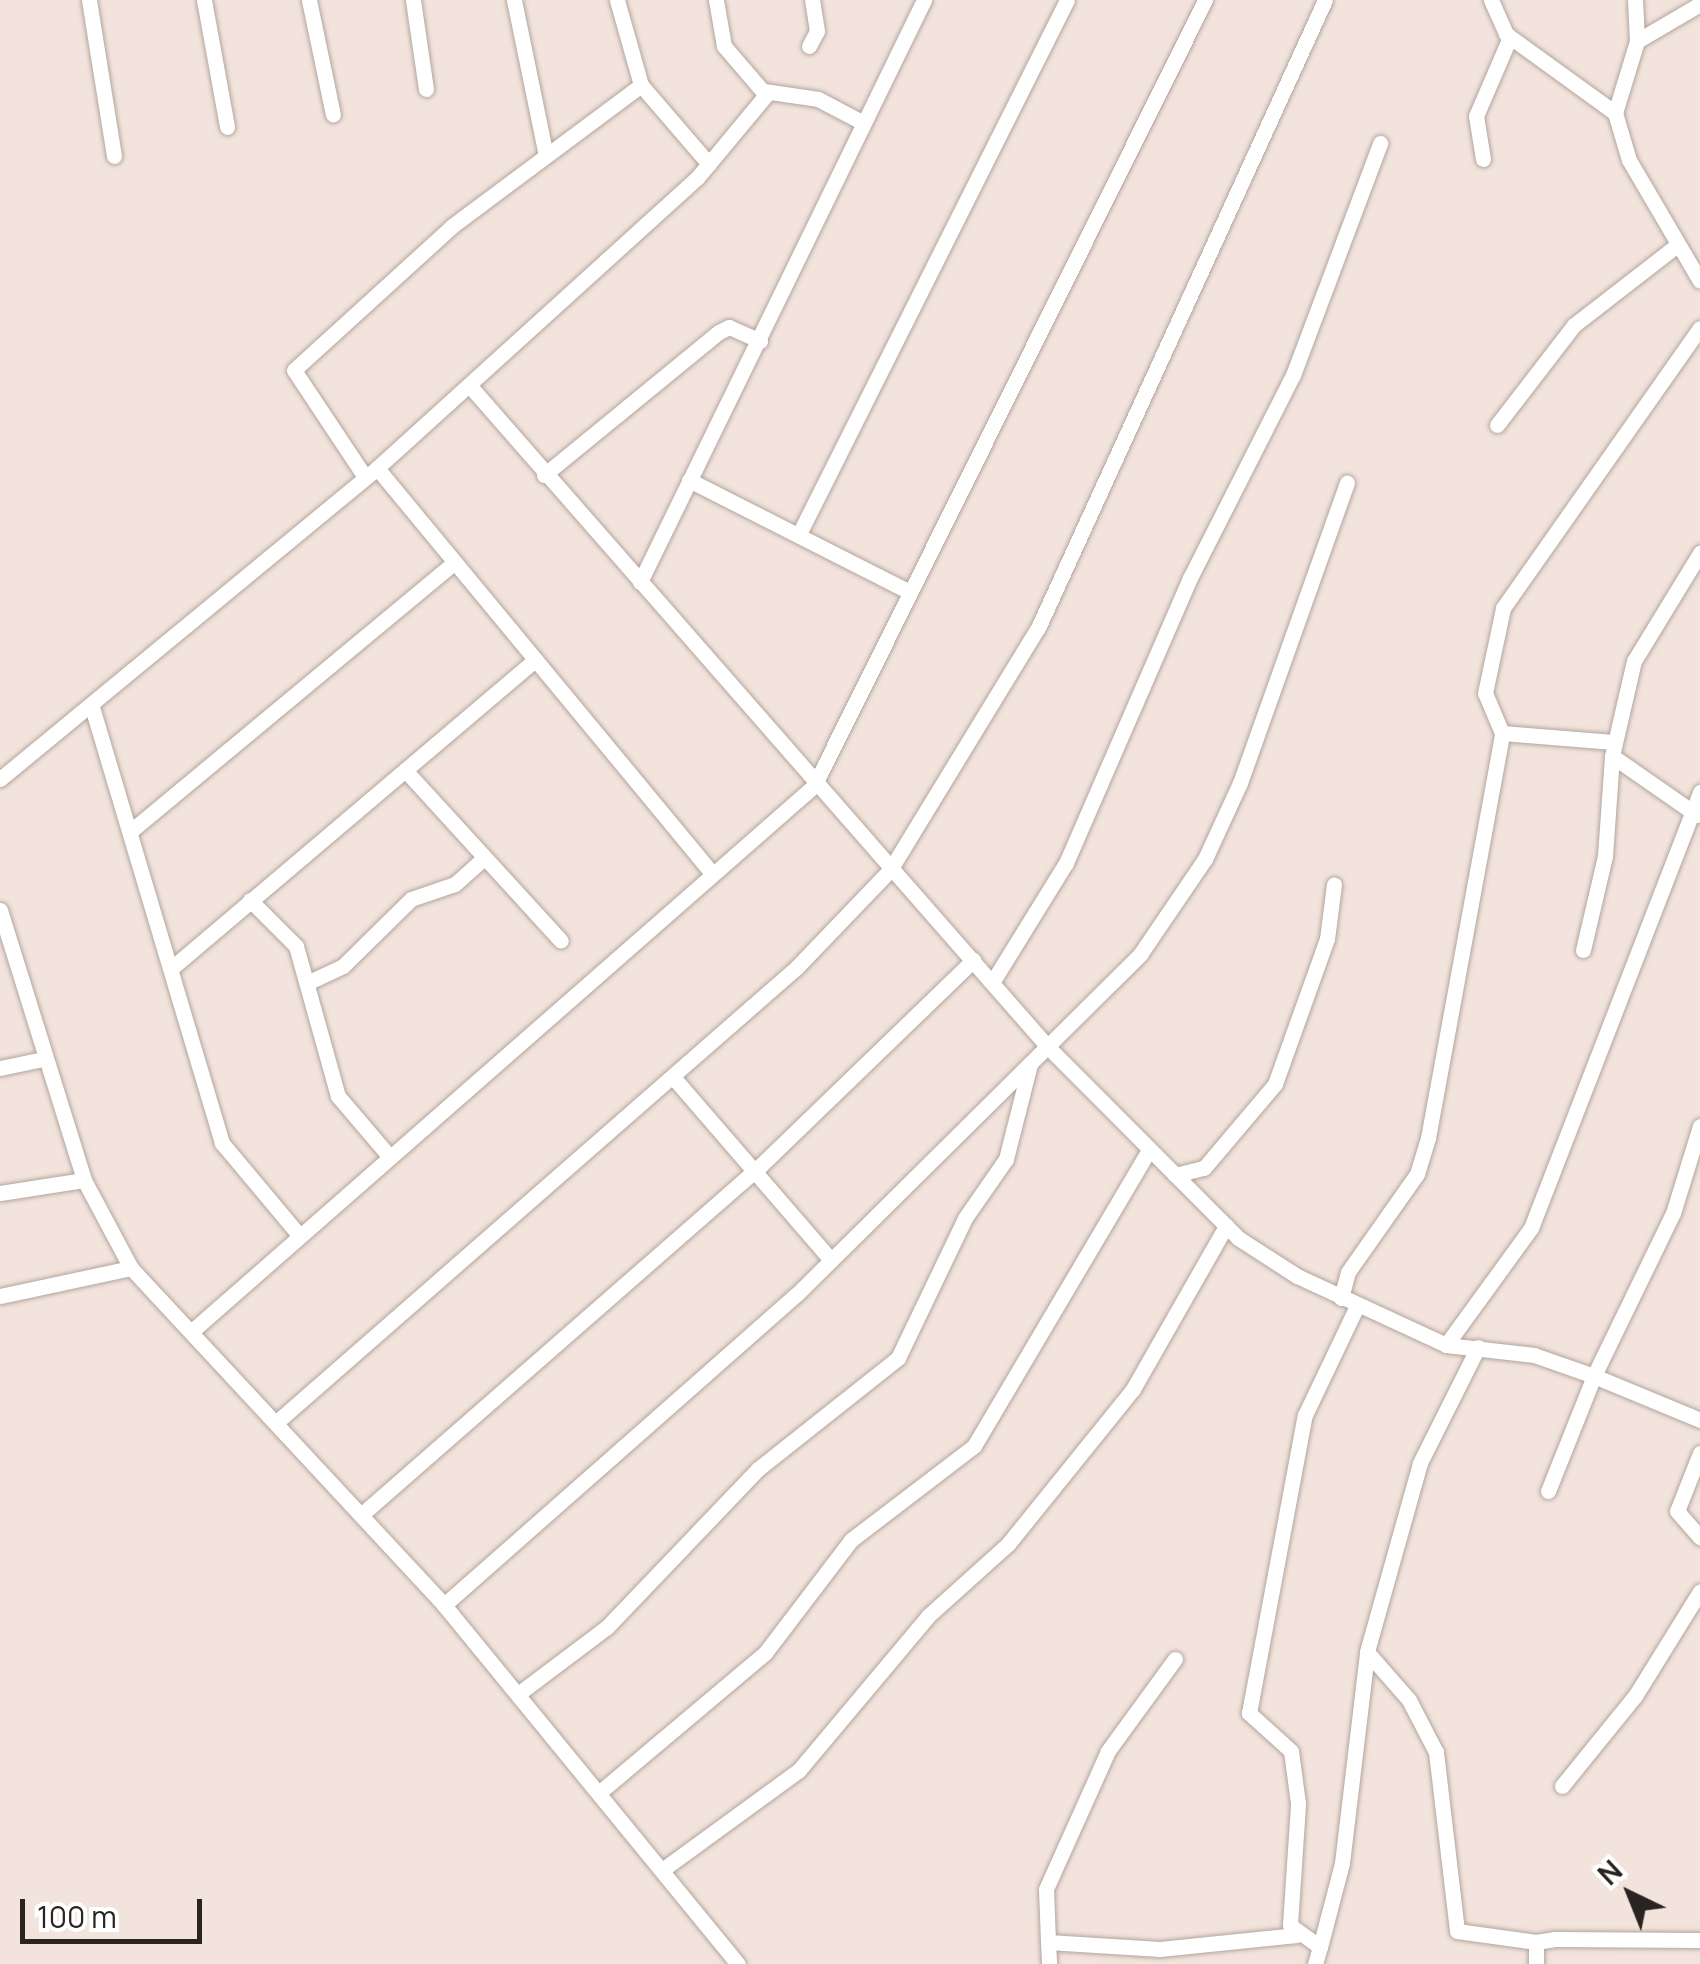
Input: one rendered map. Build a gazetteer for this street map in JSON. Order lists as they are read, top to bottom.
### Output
{
  "scale_bar": "100 m",
  "north": "top left"
}
